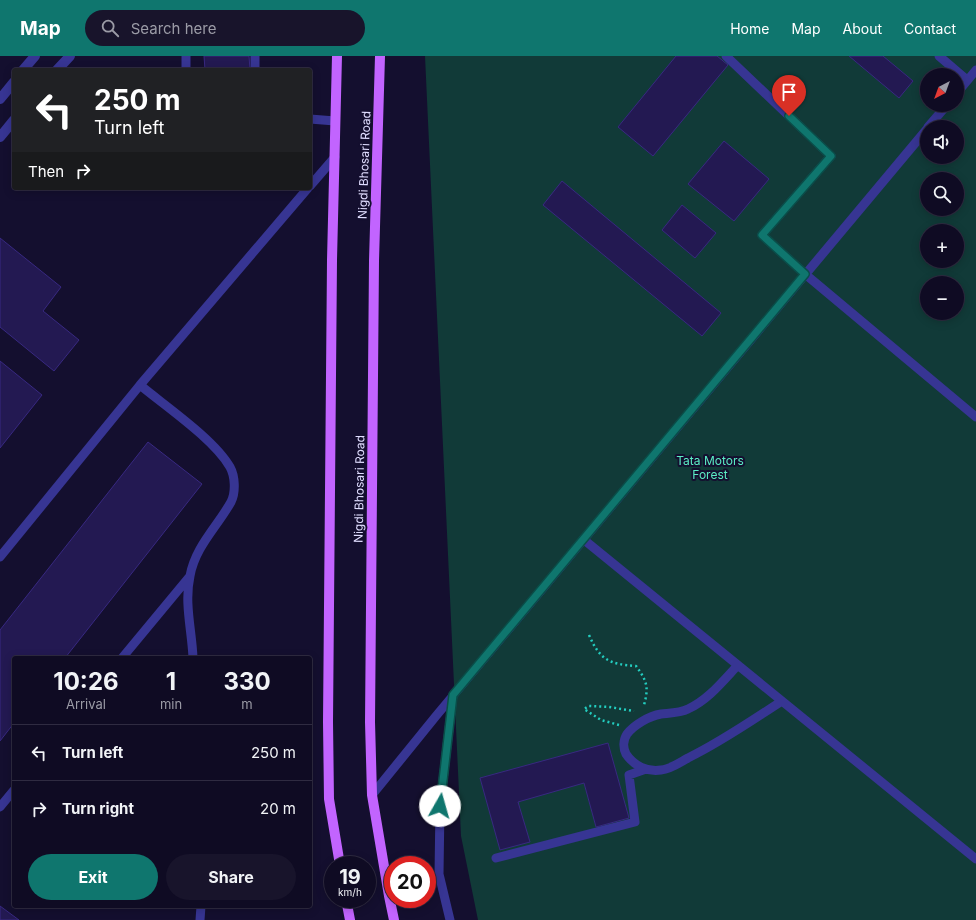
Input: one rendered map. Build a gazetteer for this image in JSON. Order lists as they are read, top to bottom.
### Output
{
  "streets": {
    "main road": ["Nigdi Bhosari Road"]
  },
  "parks": ["Tata Motors Forest"],
  "north": "bottom left",
  "page": {
    "header": "Map",
    "search": "Search here",
    "nav": [
      "Home",
      "Map",
      "About",
      "Contact"
    ],
    "map_buttons": ["+", "−"],
    "turn": ["250 m", "Turn left"],
    "then": "Then",
    "eta": [
      "10:26",
      "Arrival",
      "1",
      "min",
      "330",
      "m"
    ],
    "list": [
      {
        "name": "Turn left",
        "value": "250 m"
      },
      {
        "name": "Turn right",
        "value": "20 m"
      }
    ],
    "buttons": ["Exit", "Share"],
    "speed": "19 km/h",
    "limit": "20"
  }
}
